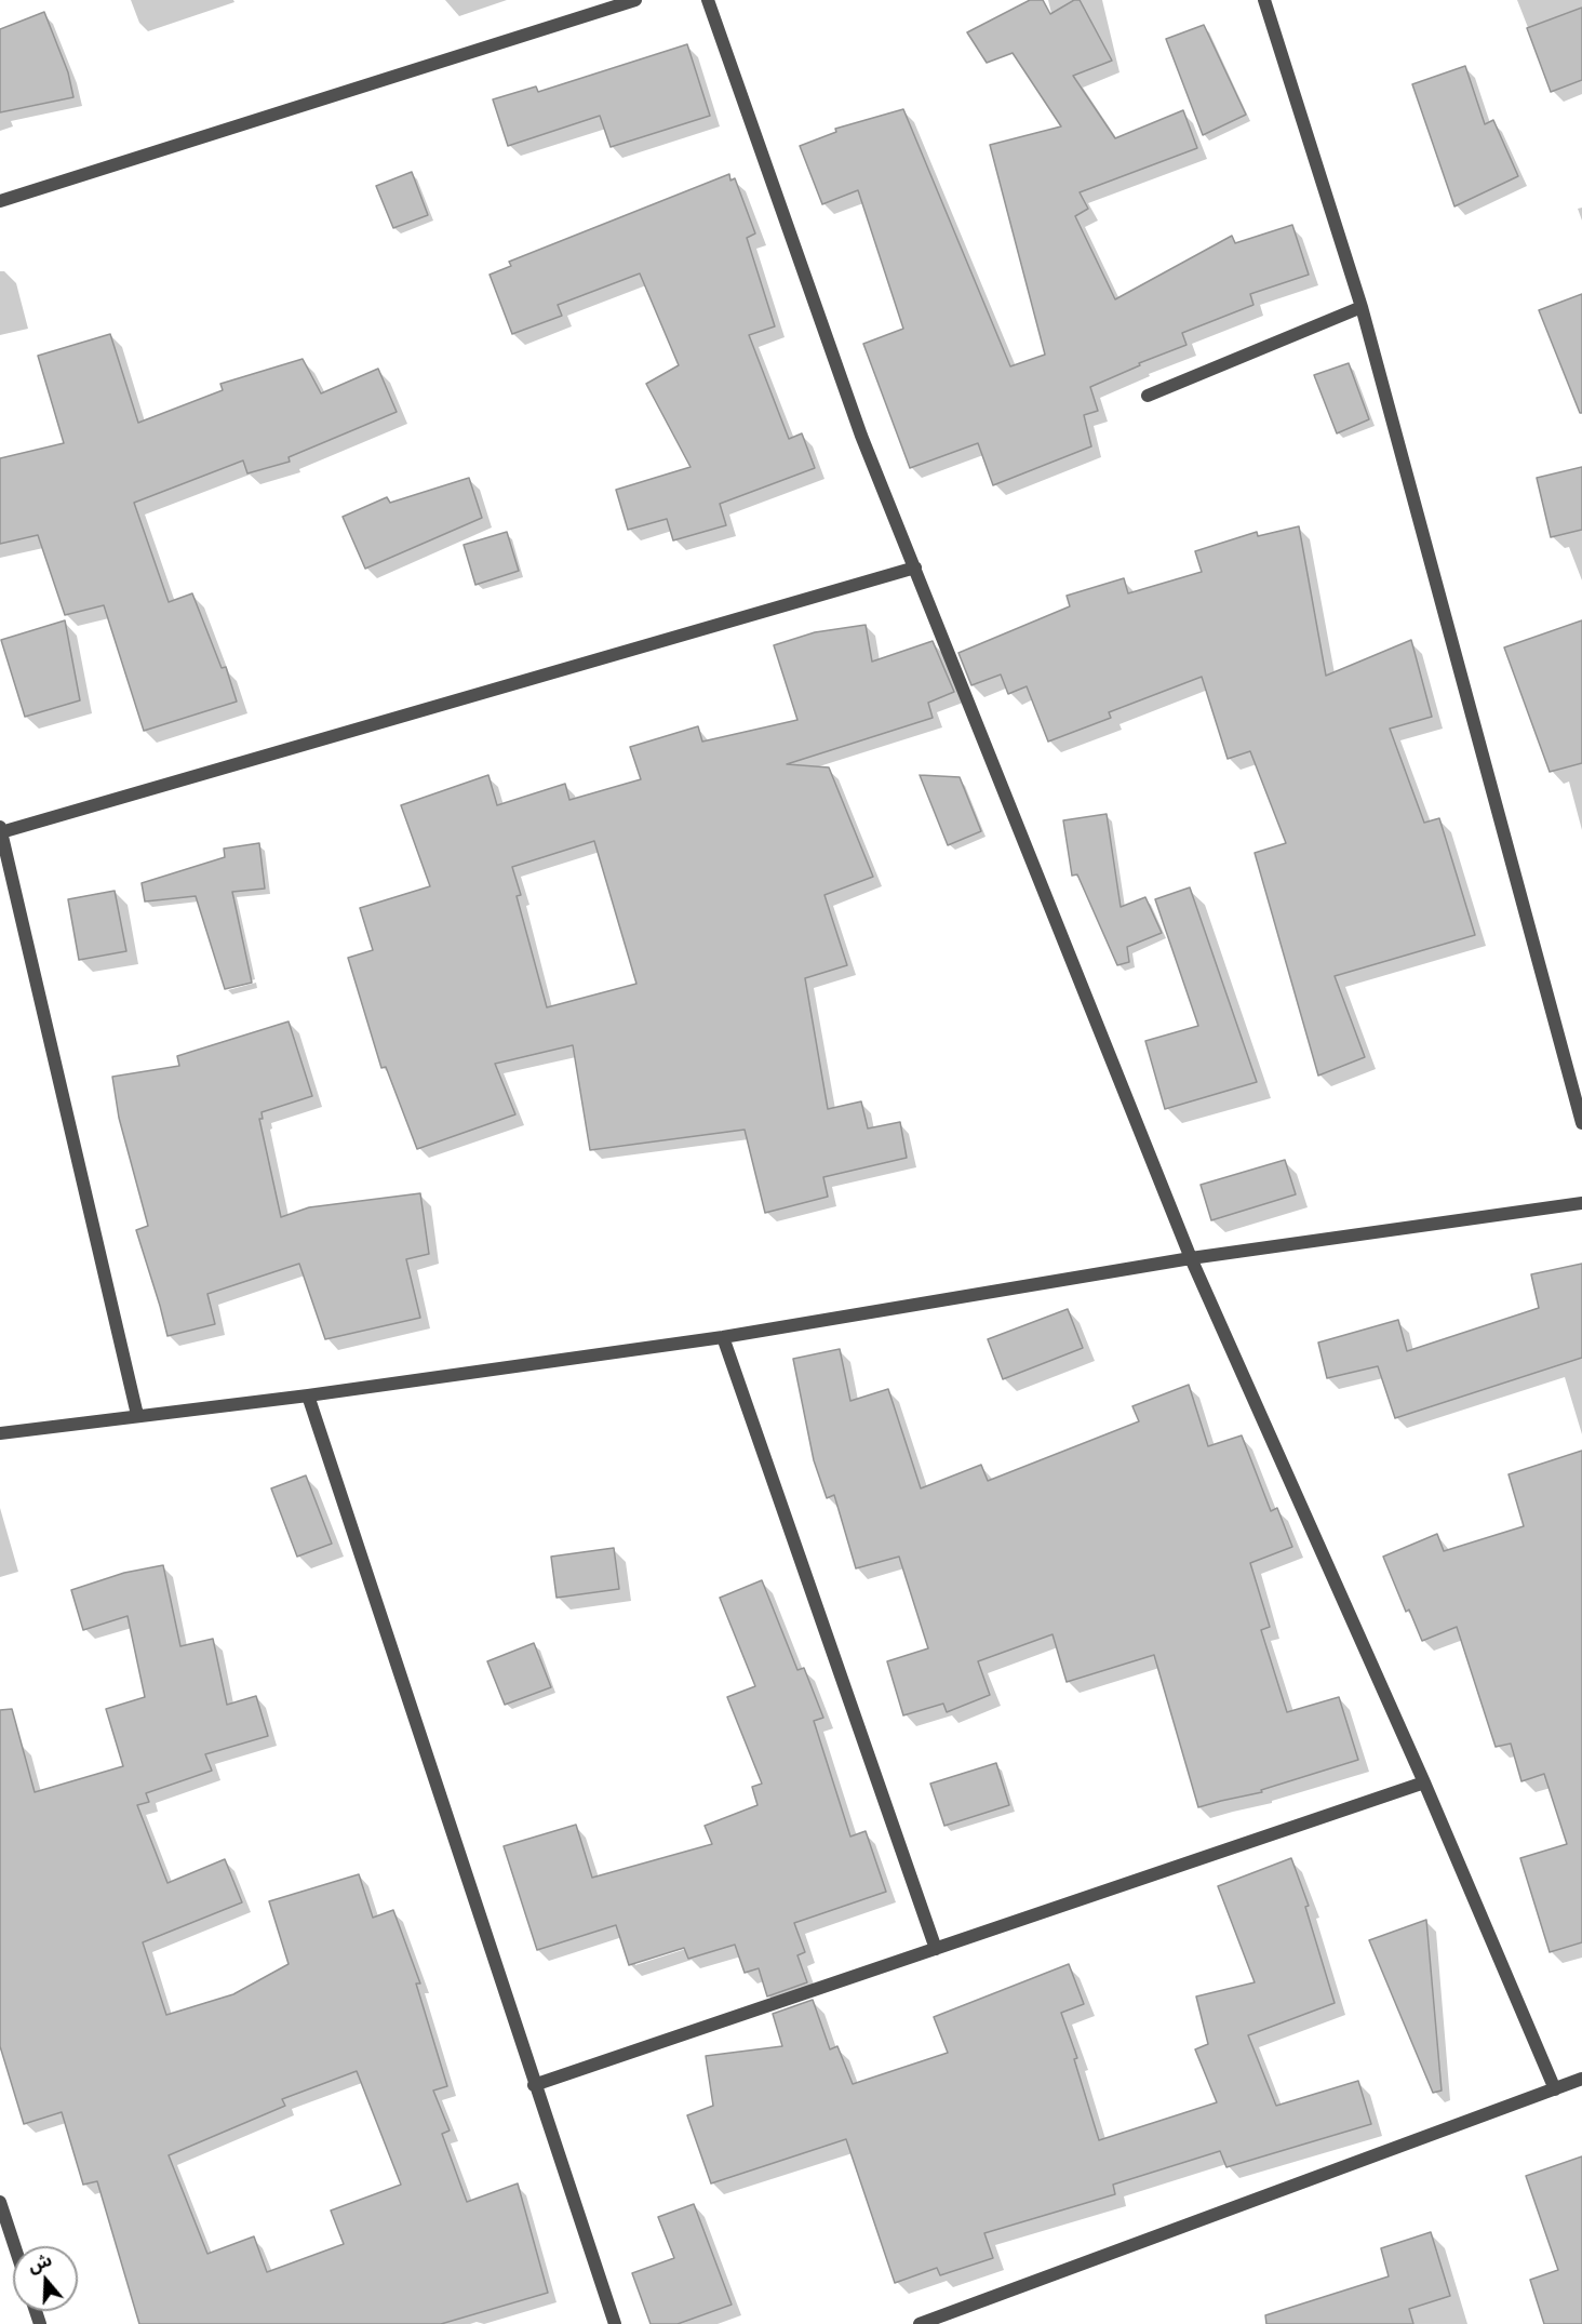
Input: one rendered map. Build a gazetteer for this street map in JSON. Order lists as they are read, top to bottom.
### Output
{
  "north": "top"
}
